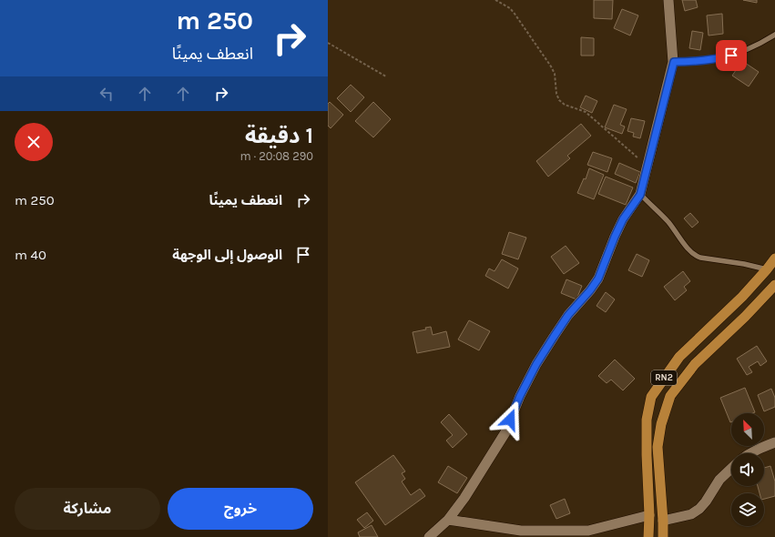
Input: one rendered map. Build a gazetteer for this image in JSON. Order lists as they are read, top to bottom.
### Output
{
  "streets": {
    "highway": ["RN2"]
  },
  "north": "top left",
  "page": {
    "turn": ["250 m", "انعطف يمينًا"],
    "heading": ["1 دقيقة", "290 m · 20:08"],
    "list": [
      {
        "name": "انعطف يمينًا",
        "value": "250 m"
      },
      {
        "name": "الوصول إلى الوجهة",
        "value": "40 m"
      }
    ],
    "buttons": ["خروج", "مشاركة"]
  }
}
